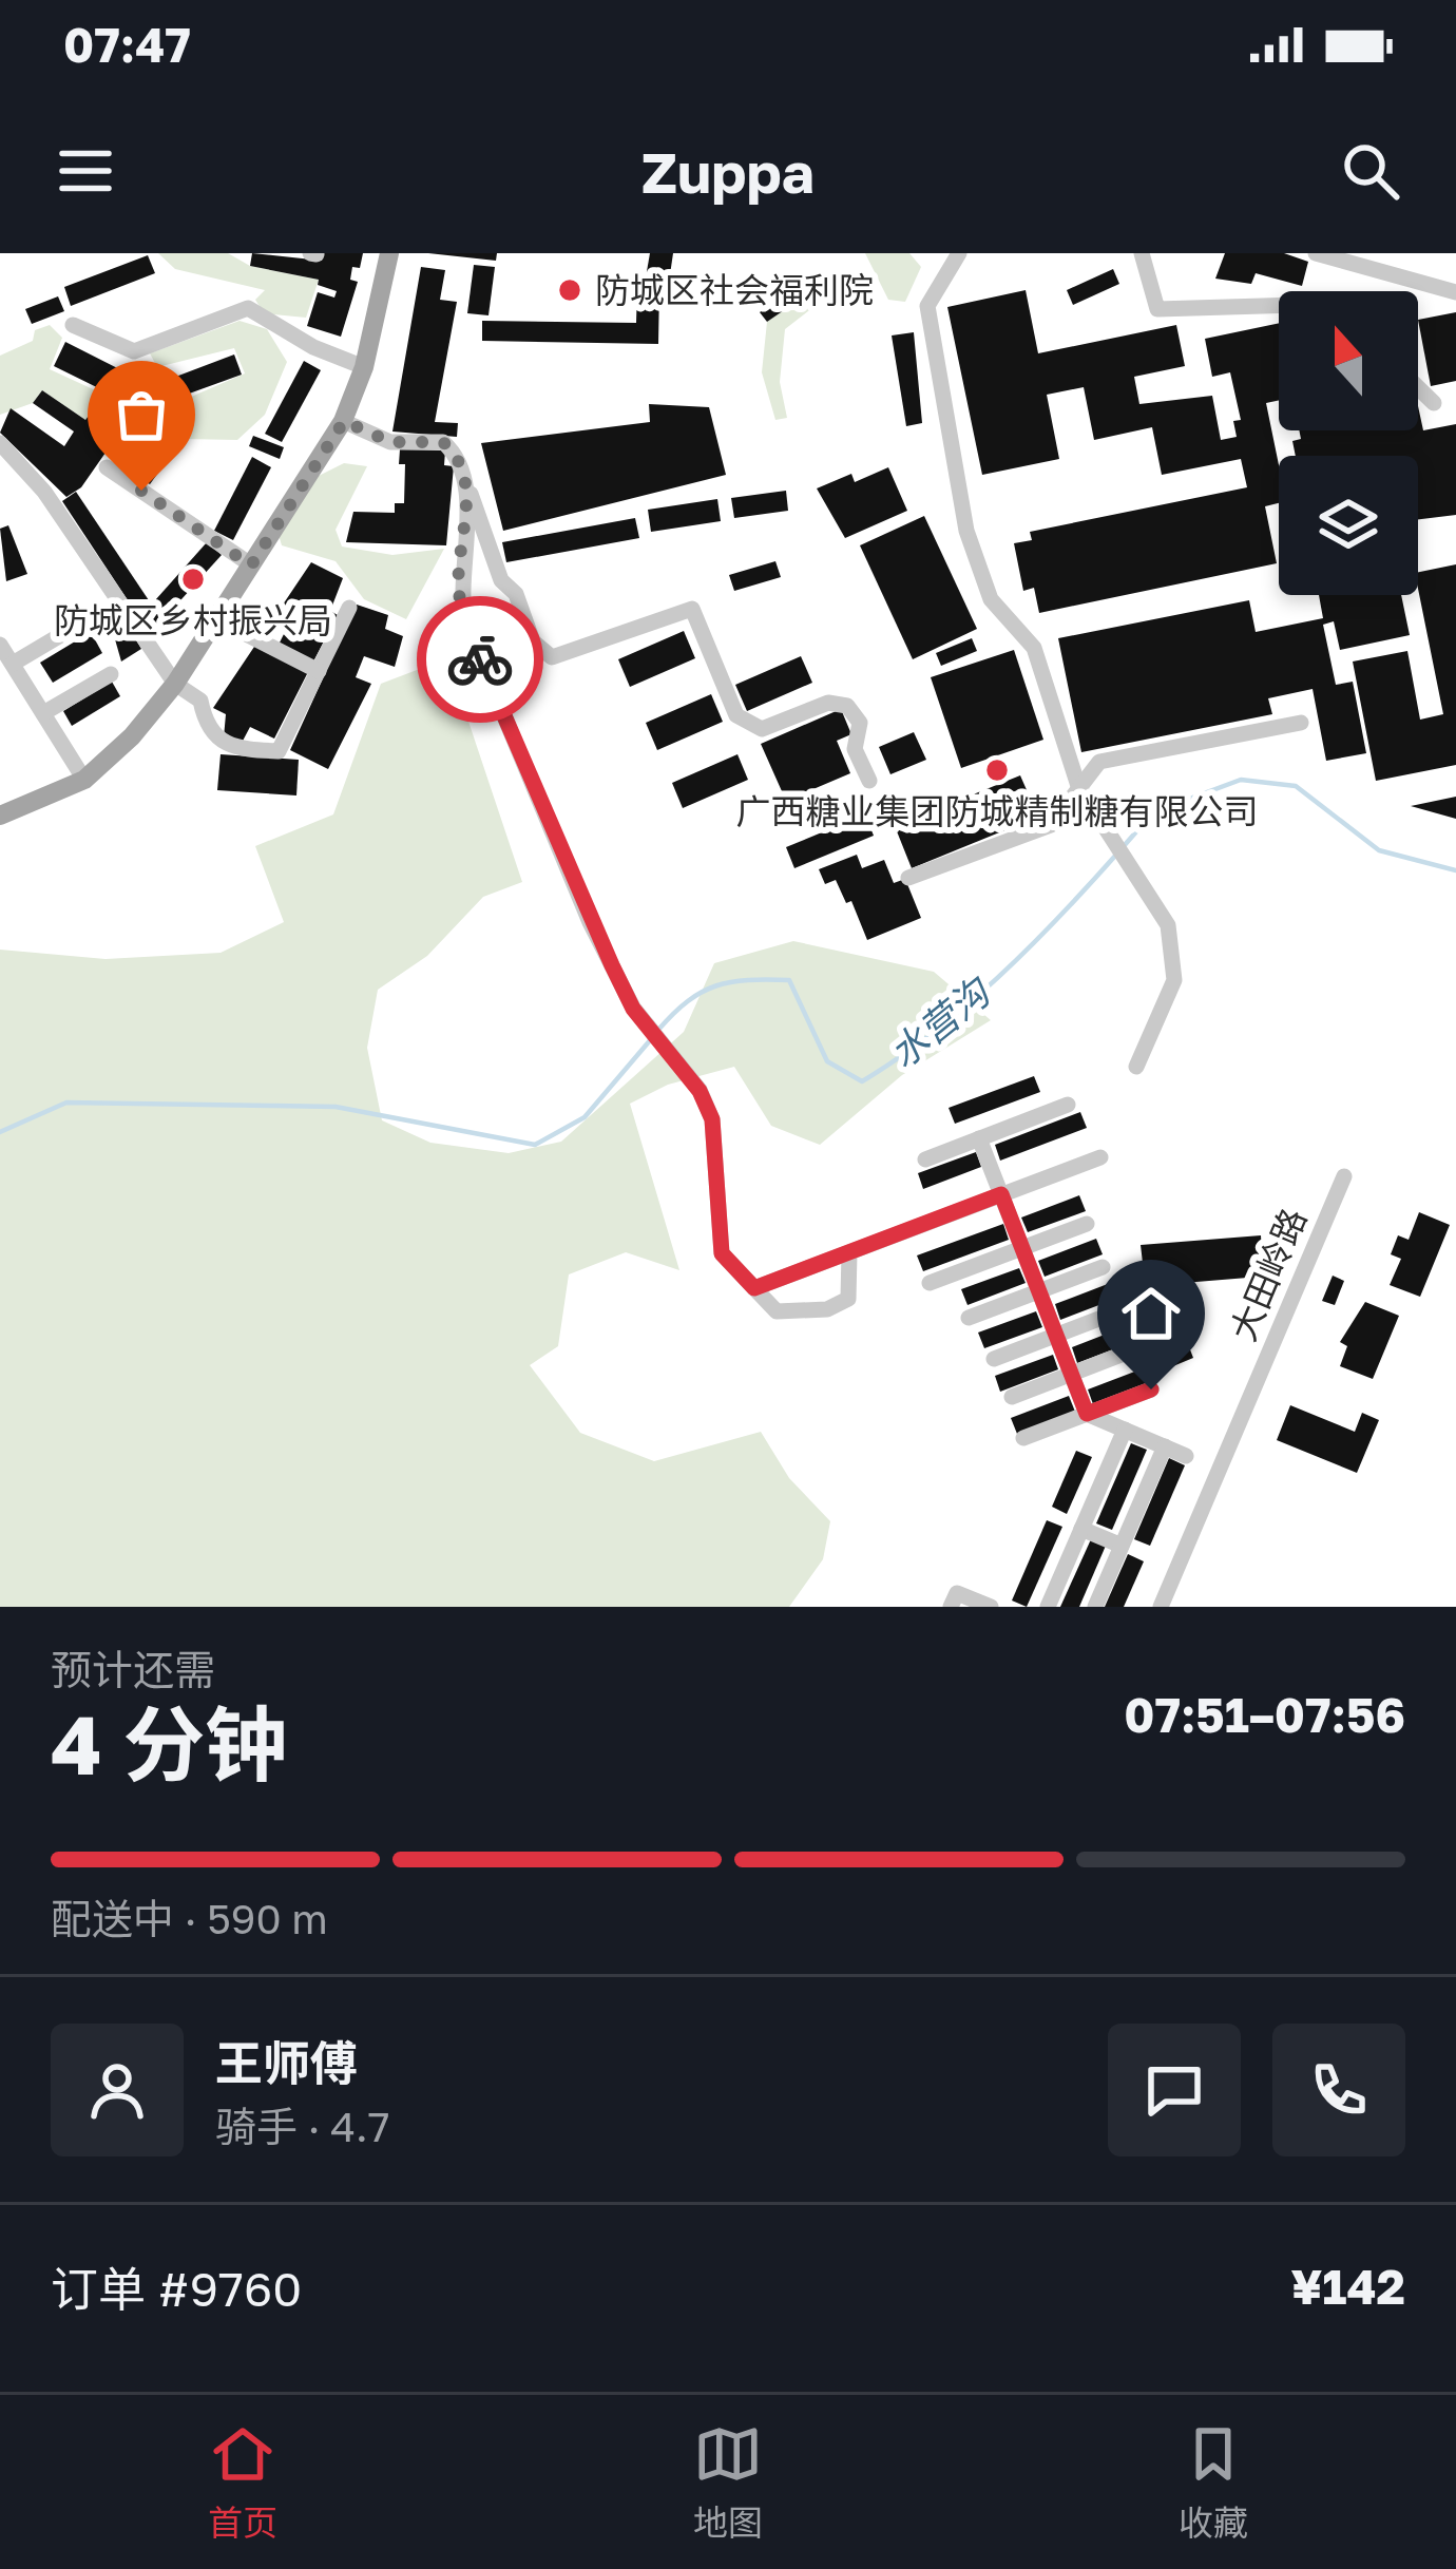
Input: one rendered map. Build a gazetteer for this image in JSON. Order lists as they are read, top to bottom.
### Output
{
  "streets": {
    "street": ["大田岭路"]
  },
  "water": ["水营沟"],
  "places": ["防城区社会福利院", "防城区乡村振兴局", "广西糖业集团防城精制糖有限公司"],
  "north": "top",
  "page": {
    "status": "07:47",
    "header": "Zuppa",
    "heading": ["4 分钟", "预计还需", "07:51–07:56"],
    "panel": [
      "王师傅",
      "骑手 · 4.7",
      "订单 #9760",
      "¥142"
    ],
    "bar": "配送中 · 590 m",
    "tabs": ["首页", "地图", "收藏"]
  }
}
